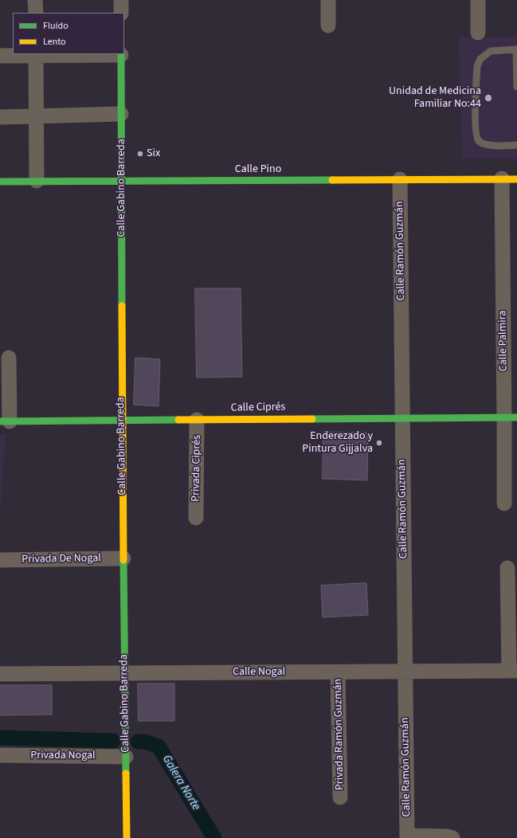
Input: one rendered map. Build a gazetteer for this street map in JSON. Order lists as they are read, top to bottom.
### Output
{
  "streets": {
    "street": [
      "Calle Pino",
      "Calle Gabino Barreda",
      "Calle Ramón Guzmán",
      "Calle Palmira",
      "Calle Ciprés",
      "Privada Ciprés",
      "Privada De Nogal",
      "Calle Nogal",
      "Privada Ramón Guzmán",
      "Privada Nogal"
    ]
  },
  "crossings": [
    ["Calle Pino", "Calle Gabino Barreda"],
    ["Calle Pino", "Calle Ramón Guzmán"],
    ["Calle Pino", "Calle Palmira"],
    ["Calle Gabino Barreda", "Calle Ciprés"],
    ["Calle Gabino Barreda", "Privada De Nogal"],
    ["Calle Gabino Barreda", "Calle Nogal"],
    ["Calle Gabino Barreda", "Privada Nogal"],
    ["Calle Ramón Guzmán", "Calle Ciprés"],
    ["Calle Ramón Guzmán", "Calle Nogal"],
    ["Calle Palmira", "Calle Ciprés"],
    ["Calle Ciprés", "Privada Ciprés"],
    ["Calle Nogal", "Privada Ramón Guzmán"]
  ],
  "water": ["Galera Norte"],
  "places": ["Unidad de Medicina Familiar No:44", "Six", "Enderezado y Pintura Gijjalva"],
  "legend": ["Fluido", "Lento"]
}
